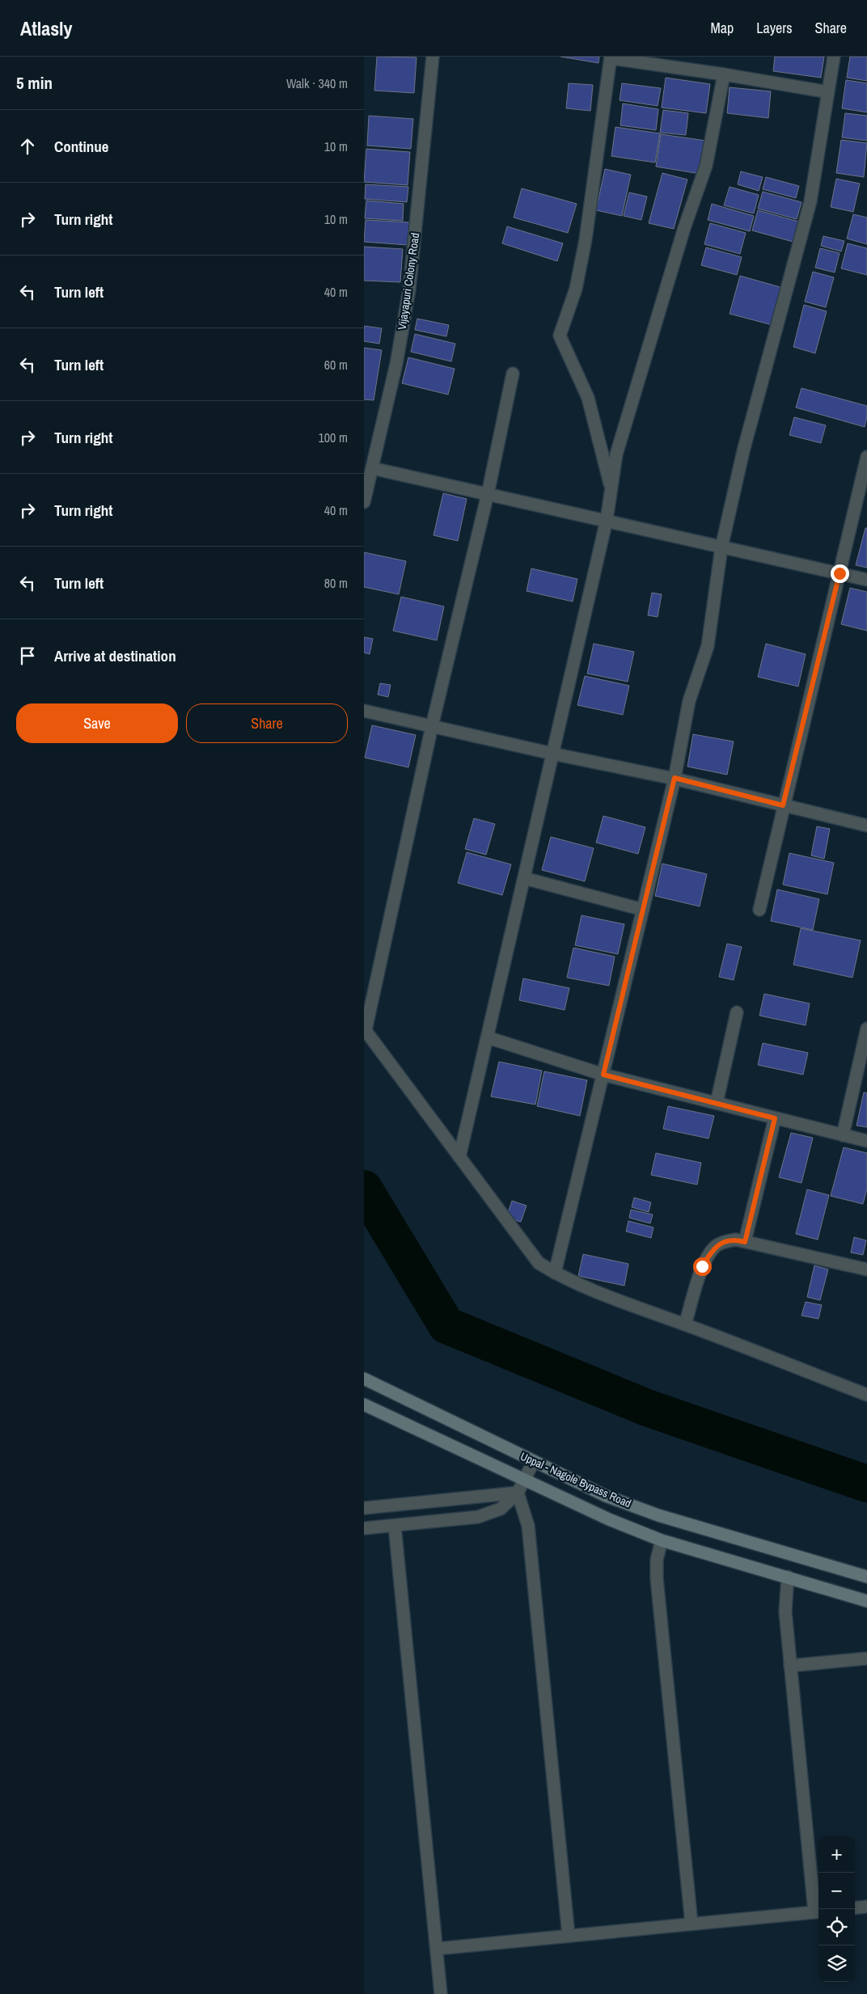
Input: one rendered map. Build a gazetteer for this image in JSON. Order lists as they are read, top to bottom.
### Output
{
  "streets": {
    "street": ["Vijayapuri Colony Road", "Uppal - Nagole Bypass Road"]
  },
  "page": {
    "header": "Atlasly",
    "nav": ["Map", "Layers", "Share"],
    "heading": ["5 min", "Walk · 340 m"],
    "list": [
      ["Continue", "10 m"],
      ["Turn right", "10 m"],
      ["Turn left", "40 m"],
      ["Turn left", "60 m"],
      ["Turn right", "100 m"],
      ["Turn right", "40 m"],
      ["Turn left", "80 m"],
      "Arrive at destination"
    ],
    "buttons": ["Save", "Share"],
    "map_buttons": ["+", "−"]
  }
}
